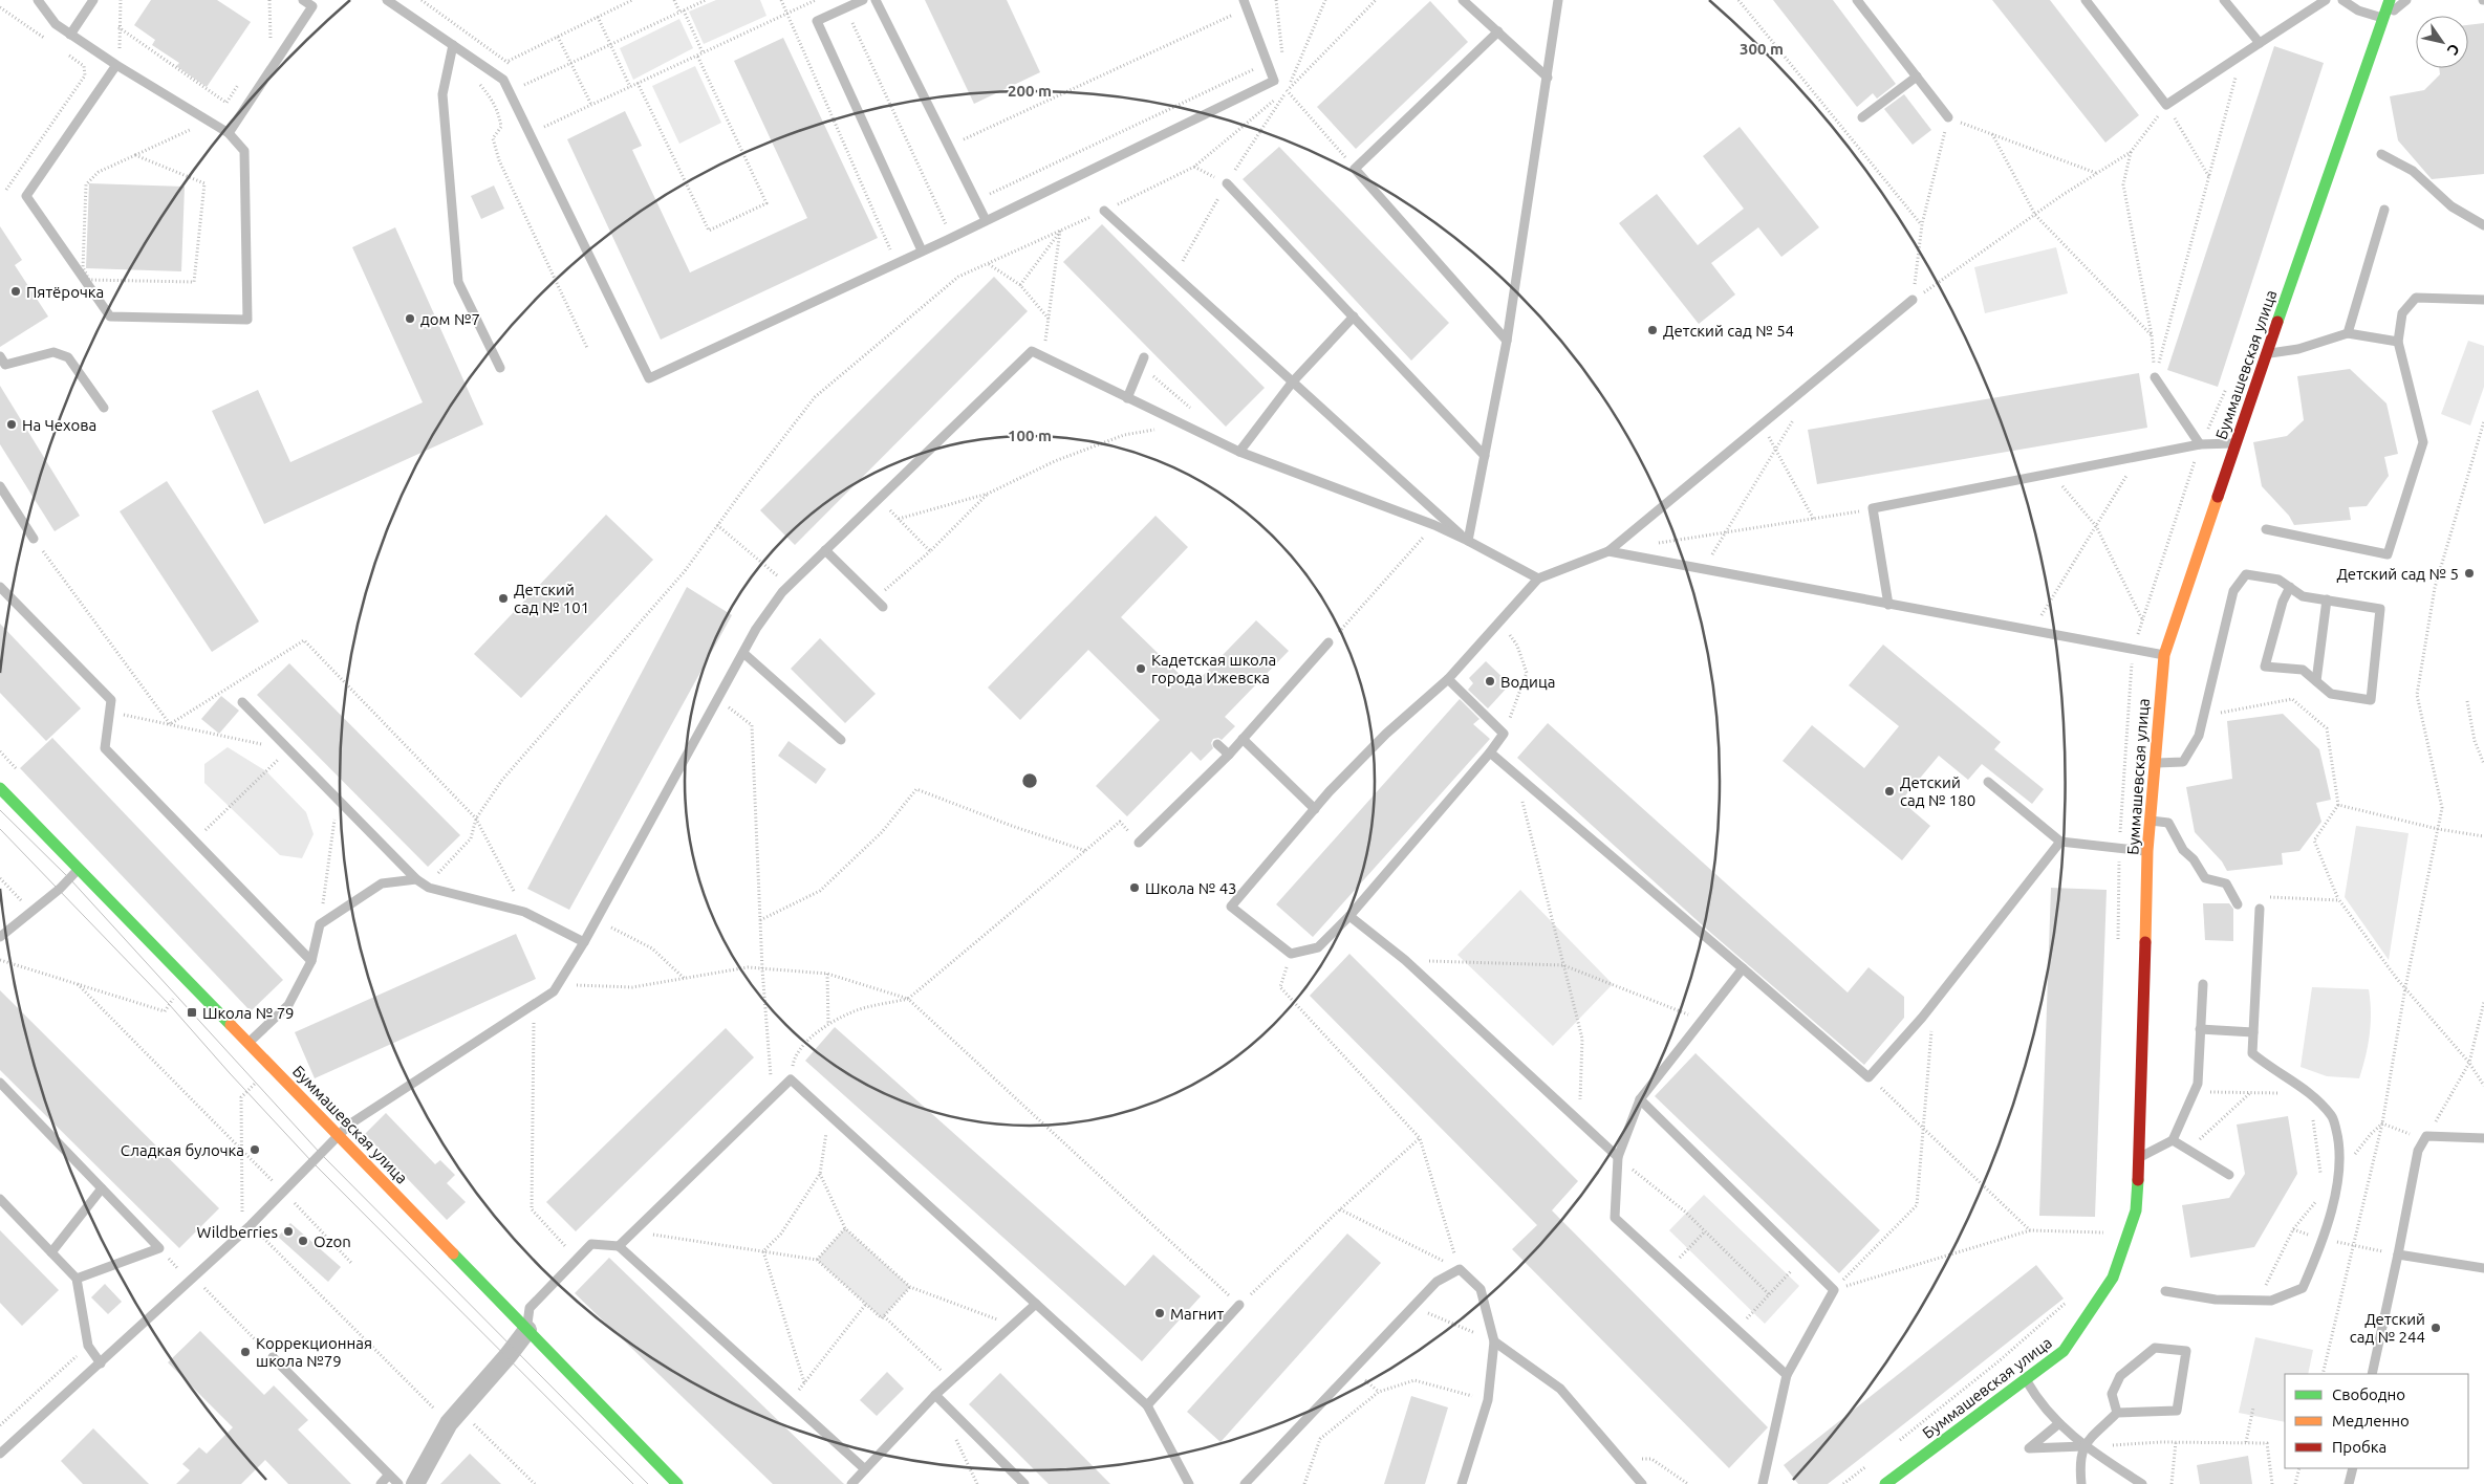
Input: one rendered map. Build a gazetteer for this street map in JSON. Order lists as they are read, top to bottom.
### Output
{
  "streets": {
    "street": ["Буммашевская улица"]
  },
  "places": {
    "other": [
      "Пятёрочка",
      "дом №7",
      "Детский сад № 54",
      "На Чехова",
      "Детский сад № 5",
      "Детский сад № 101",
      "Кадетская школа города Ижевска",
      "Водица",
      "Детский сад № 180",
      "Школа № 43",
      "Сладкая булочка",
      "Wildberries",
      "Ozon",
      "Магнит",
      "Детский сад № 244",
      "Коррекционная школа №79"
    ],
    "transit": ["Школа № 79"]
  },
  "legend": ["Свободно", "Медленно", "Пробка"],
  "north": "bottom right",
  "rings": ["300 m", "200 m", "100 m"]
}
